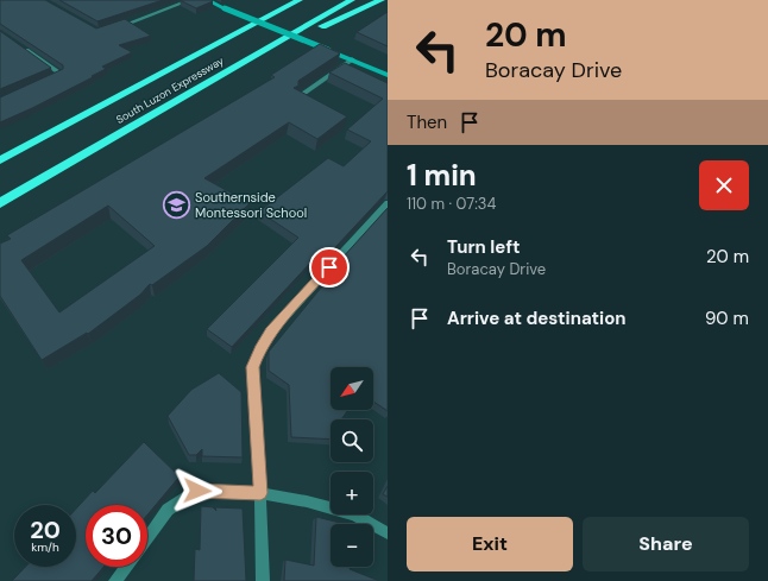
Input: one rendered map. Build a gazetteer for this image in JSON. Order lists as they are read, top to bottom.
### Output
{
  "streets": {
    "highway": ["South Luzon Expressway"]
  },
  "places": {
    "school or university": ["Southernside Montessori School"]
  },
  "north": "bottom left",
  "page": {
    "turn": ["20 m", "Boracay Drive"],
    "then": "Then",
    "heading": ["1 min", "110 m · 07:34"],
    "list": [
      {
        "name": "Turn left",
        "note": "Boracay Drive",
        "value": "20 m"
      },
      {
        "name": "Arrive at destination",
        "value": "90 m"
      }
    ],
    "map_buttons": ["+", "−"],
    "speed": "20 km/h",
    "limit": "30",
    "buttons": ["Exit", "Share"]
  }
}
